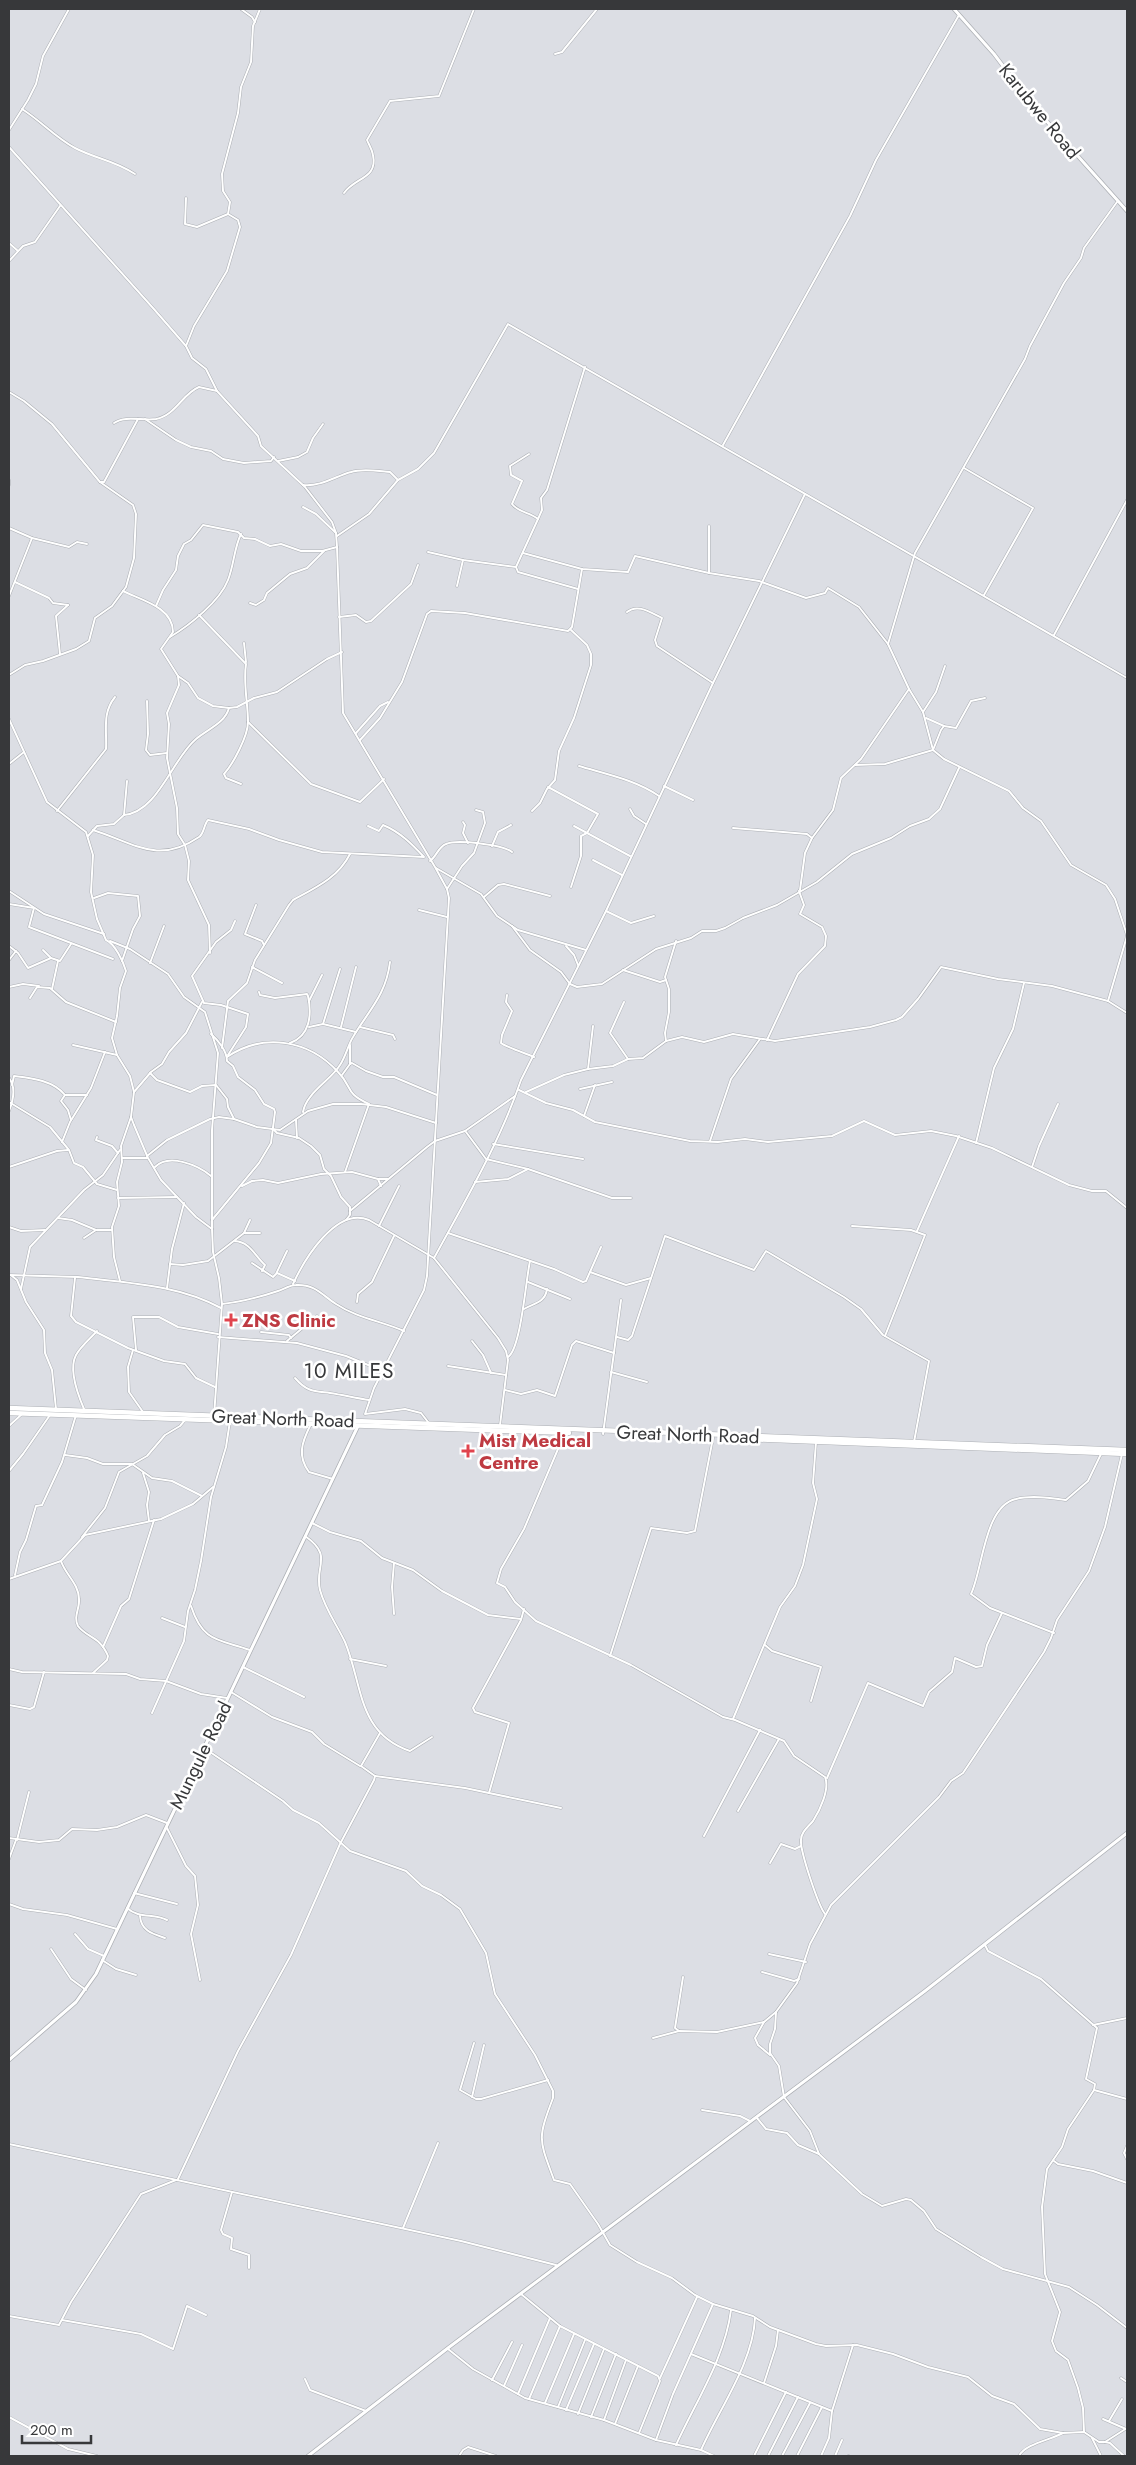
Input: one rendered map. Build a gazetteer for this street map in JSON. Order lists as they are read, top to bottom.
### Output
{
  "streets": {
    "highway": ["Great North Road"],
    "street": ["Karubwe Road", "Mungule Road"]
  },
  "crossings": [
    ["Great North Road", "Mungule Road"]
  ],
  "districts": ["10 MILES"],
  "places": {
    "health": ["ZNS Clinic", "Mist Medical Centre"]
  },
  "scale_bar": "200 m"
}
